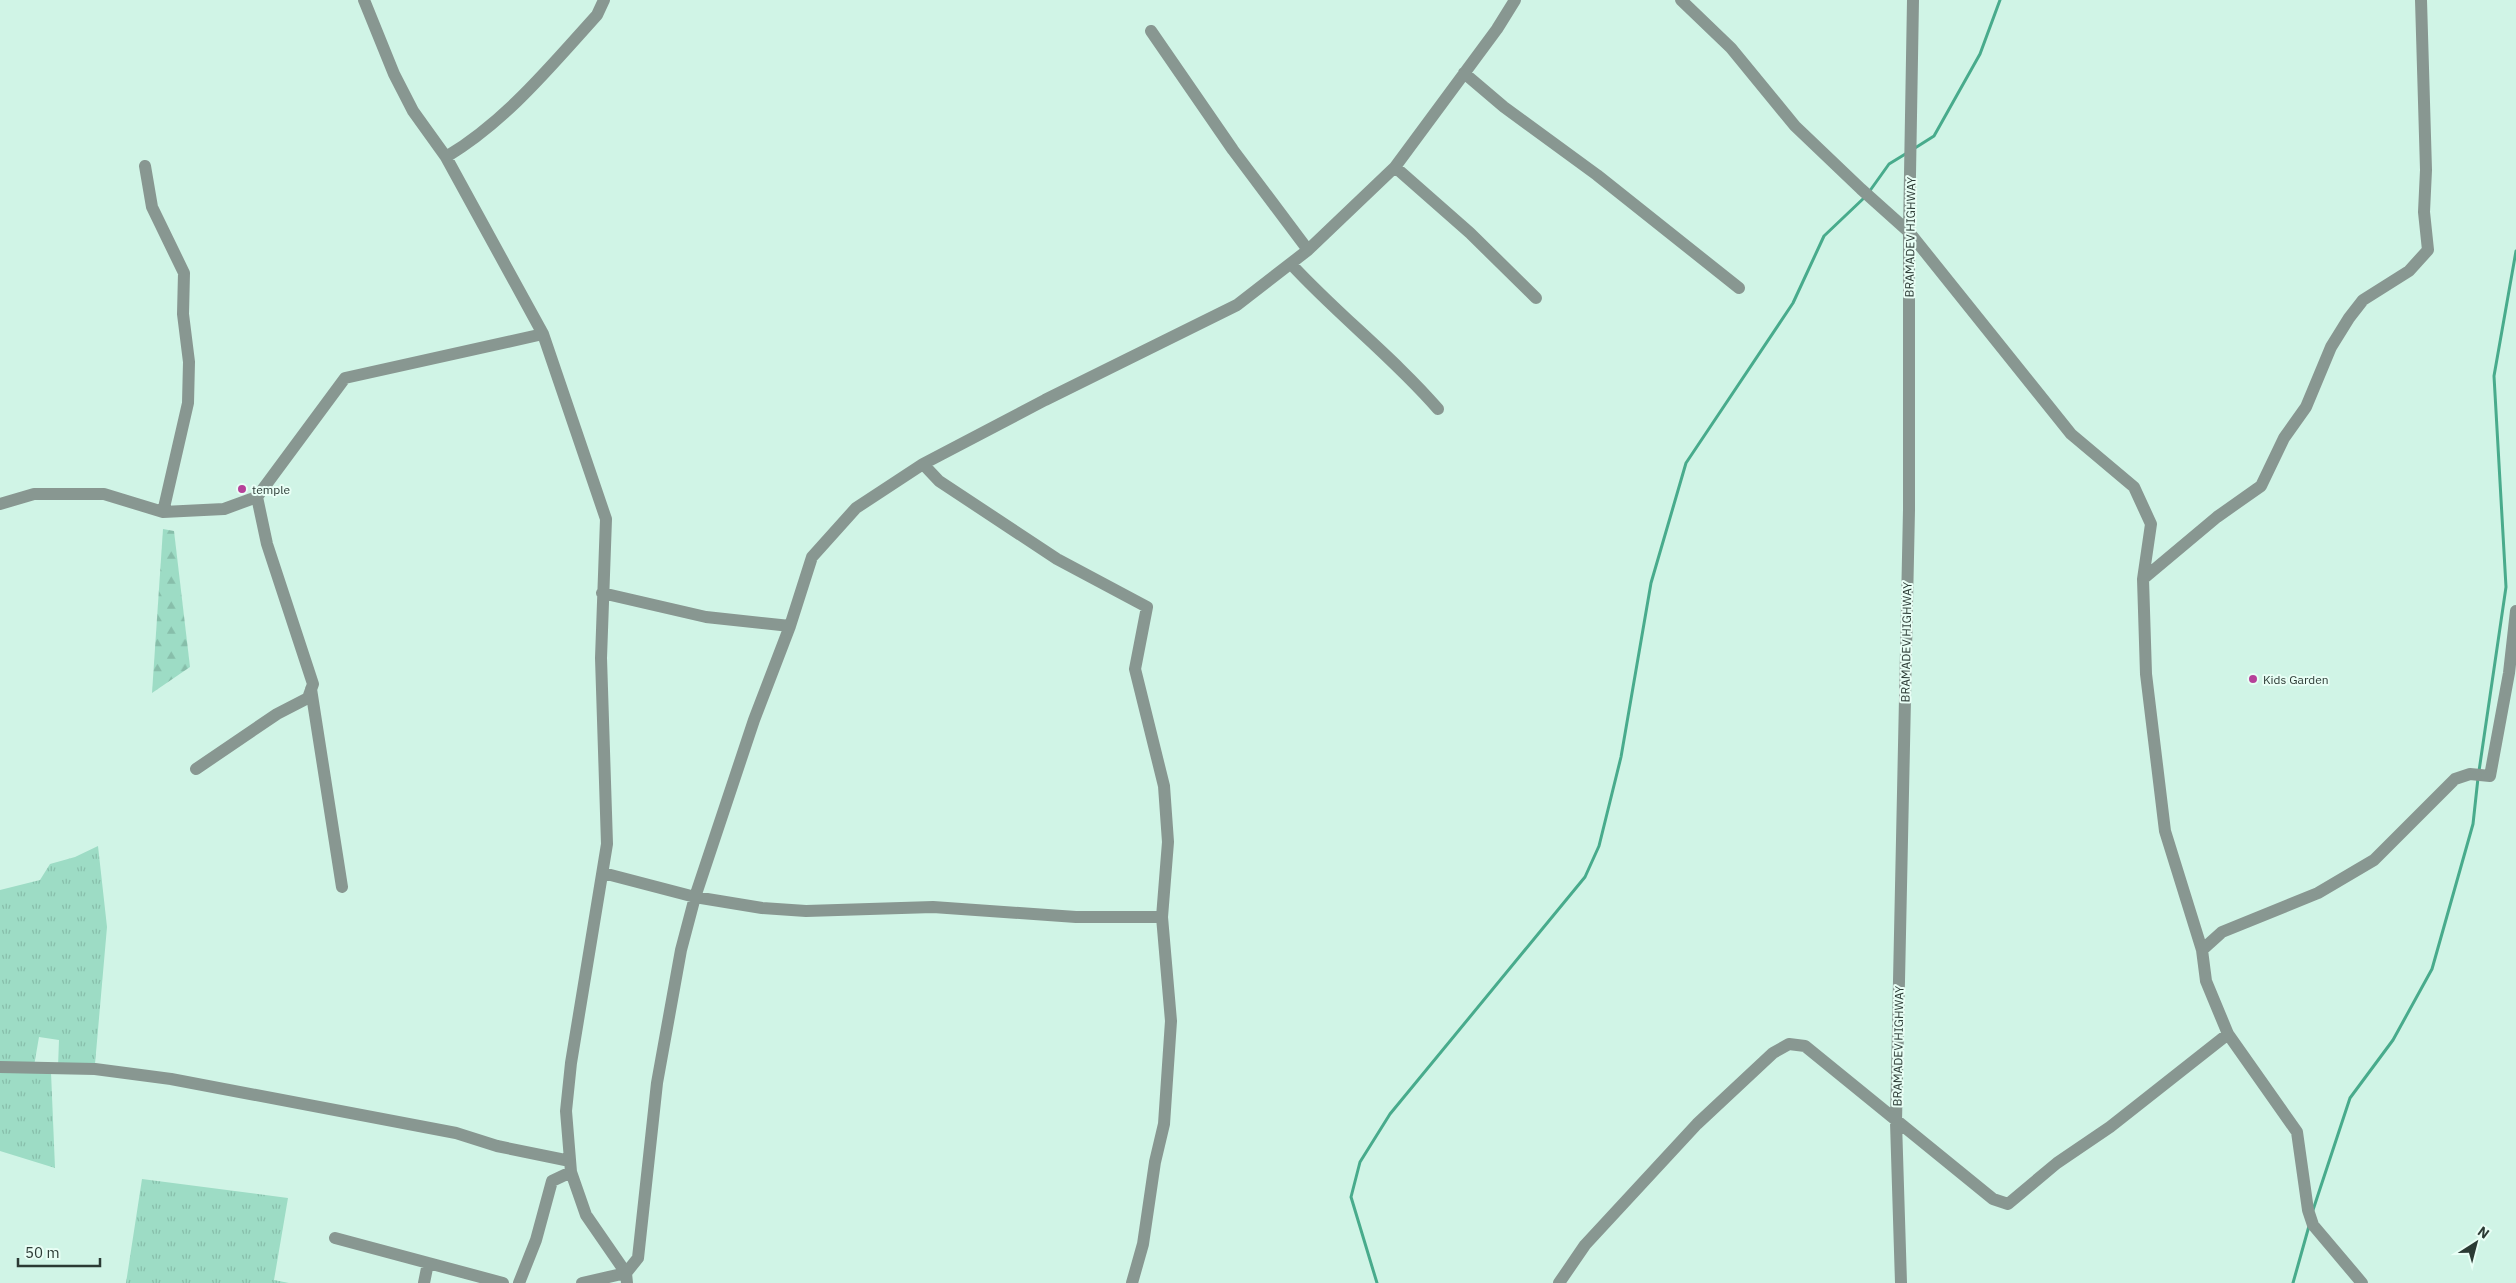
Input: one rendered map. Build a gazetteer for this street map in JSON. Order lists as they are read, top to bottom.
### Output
{
  "streets": {
    "street": ["BRAMADEV HIGHWAY"]
  },
  "places": ["temple", "Kids Garden"],
  "scale_bar": "50 m",
  "north": "top right"
}
